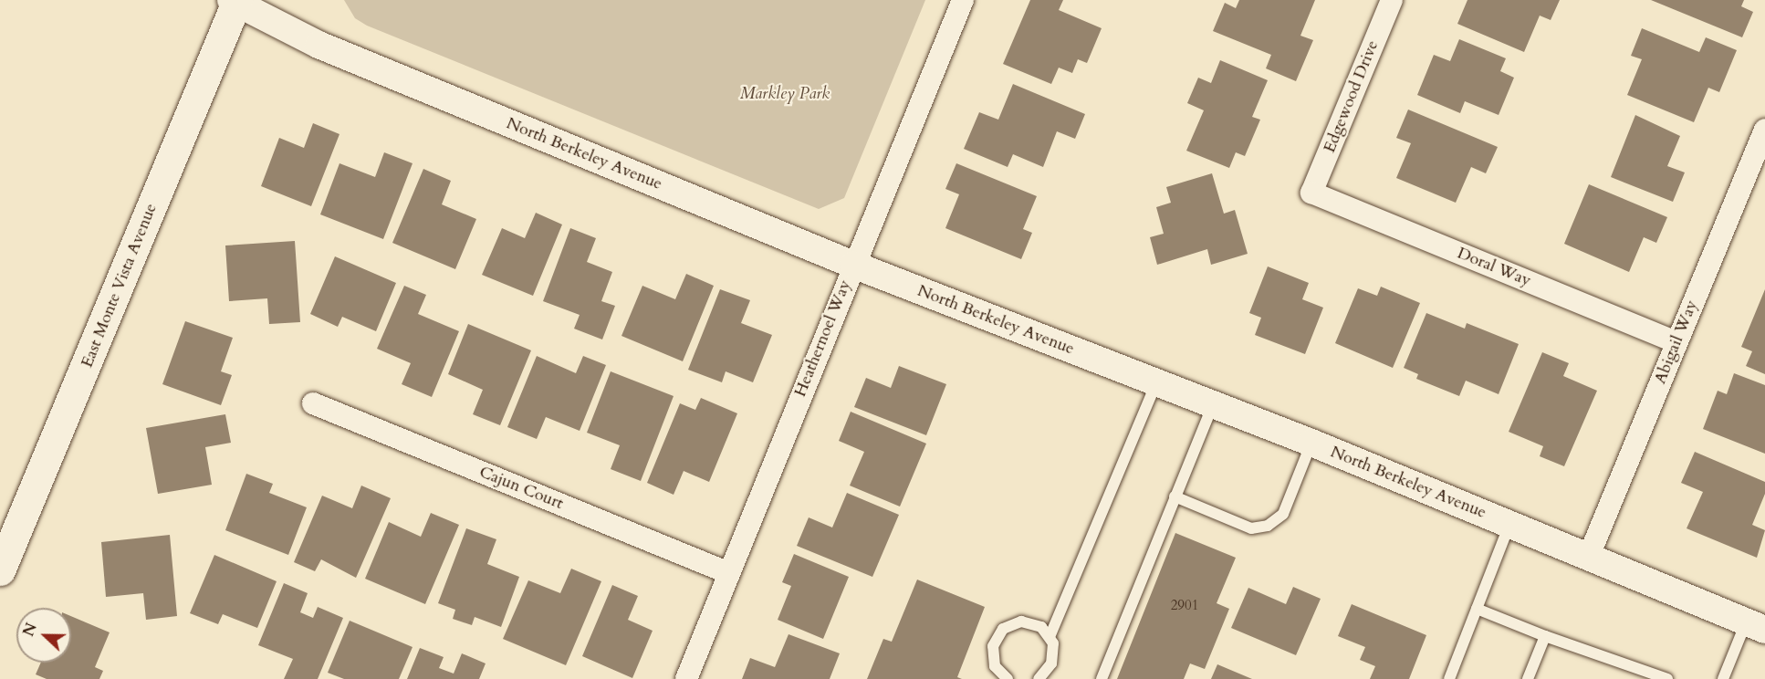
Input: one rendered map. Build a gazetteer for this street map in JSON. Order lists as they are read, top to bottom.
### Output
{
  "streets": {
    "main road": ["East Monte Vista Avenue"],
    "street": [
      "Edgewood Drive",
      "North Berkeley Avenue",
      "Doral Way",
      "Heathernoel Way",
      "Abigail Way",
      "Cajun Court"
    ]
  },
  "crossings": [
    ["Edgewood Drive", "Doral Way"],
    ["North Berkeley Avenue", "East Monte Vista Avenue"],
    ["North Berkeley Avenue", "Heathernoel Way"],
    ["North Berkeley Avenue", "Abigail Way"],
    ["Doral Way", "Abigail Way"],
    ["Heathernoel Way", "Cajun Court"]
  ],
  "parks": ["Markley Park"],
  "house_numbers": ["2901"],
  "north": "left"
}
